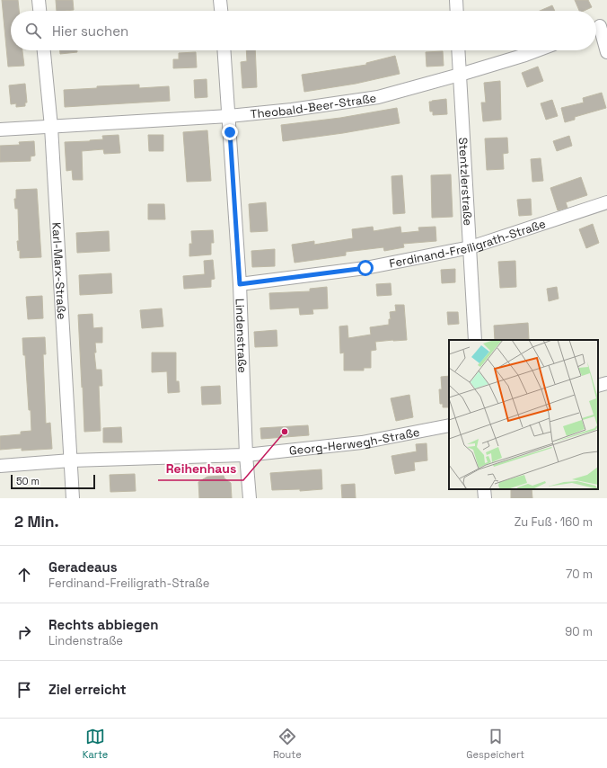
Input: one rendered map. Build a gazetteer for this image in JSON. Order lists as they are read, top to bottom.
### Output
{
  "streets": {
    "street": [
      "Theobald-Beer-Straße",
      "Stentzlerstraße",
      "Ferdinand-Freiligrath-Straße",
      "Karl-Marx-Straße",
      "Lindenstraße",
      "Georg-Herwegh-Straße"
    ]
  },
  "crossings": [
    ["Theobald-Beer-Straße", "Stentzlerstraße"],
    ["Theobald-Beer-Straße", "Karl-Marx-Straße"],
    ["Theobald-Beer-Straße", "Lindenstraße"],
    ["Stentzlerstraße", "Ferdinand-Freiligrath-Straße"],
    ["Ferdinand-Freiligrath-Straße", "Lindenstraße"],
    ["Karl-Marx-Straße", "Georg-Herwegh-Straße"],
    ["Lindenstraße", "Georg-Herwegh-Straße"]
  ],
  "places": ["Reihenhaus"],
  "scale_bar": "50 m",
  "page": {
    "search": "Hier suchen",
    "scale": "50 m",
    "heading": ["2 Min.", "Zu Fuß · 160 m"],
    "list": [
      ["Geradeaus", "Ferdinand-Freiligrath-Straße", "70 m"],
      ["Rechts abbiegen", "Lindenstraße", "90 m"],
      "Ziel erreicht"
    ],
    "nav": ["Karte", "Route", "Gespeichert"]
  }
}
